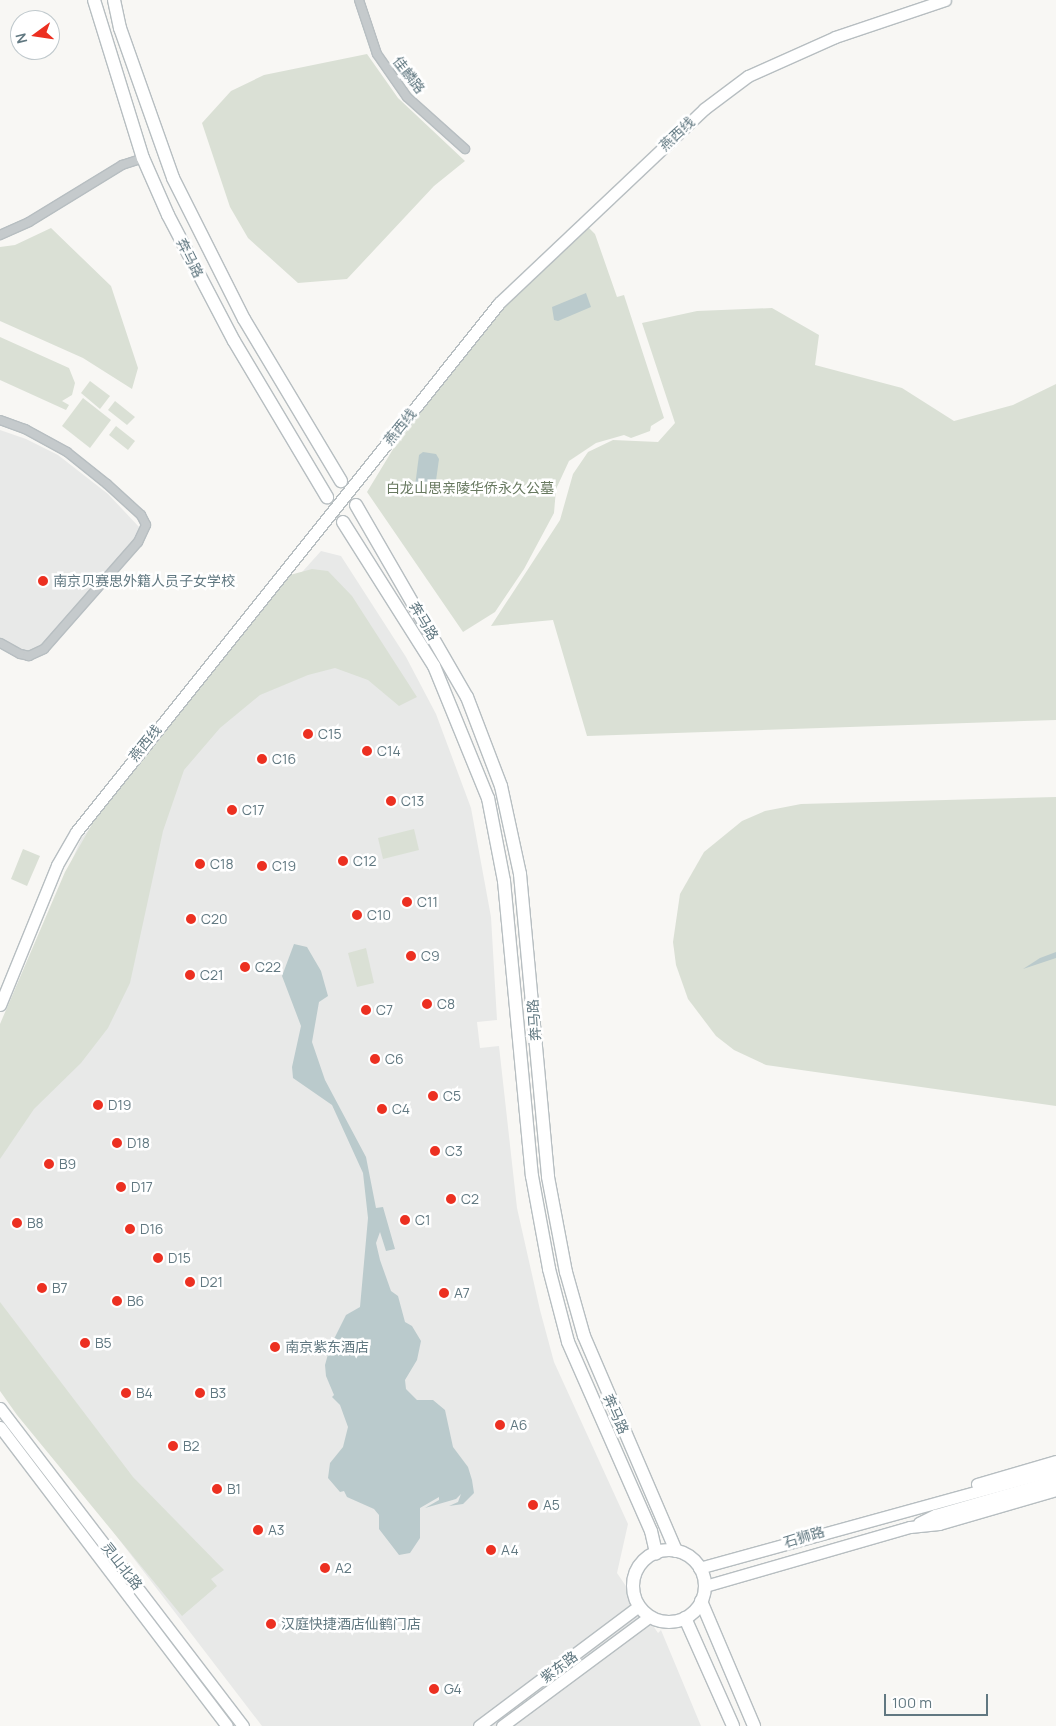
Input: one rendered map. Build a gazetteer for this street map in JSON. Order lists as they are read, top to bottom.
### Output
{
  "streets": {
    "main road": [
      "燕西线",
      "奔马路",
      "石狮路",
      "灵山北路",
      "紫东路"
    ],
    "street": ["佳麟路"]
  },
  "crossings": [
    ["奔马路", "石狮路"],
    ["奔马路", "紫东路"],
    ["石狮路", "紫东路"]
  ],
  "parks": ["白龙山思亲陵华侨永久公墓"],
  "places": [
    "南京贝赛思外籍人员子女学校",
    "C15",
    "C14",
    "C16",
    "C13",
    "C17",
    "C12",
    "C18",
    "C19",
    "C11",
    "C10",
    "C20",
    "C9",
    "C22",
    "C21",
    "C8",
    "C7",
    "C6",
    "C5",
    "D19",
    "C4",
    "D18",
    "C3",
    "B9",
    "D17",
    "C2",
    "C1",
    "B8",
    "D16",
    "D15",
    "D21",
    "B7",
    "A7",
    "B6",
    "B5",
    "南京紫东酒店",
    "B4",
    "B3",
    "A6",
    "B2",
    "B1",
    "A5",
    "A3",
    "A4",
    "A2",
    "汉庭快捷酒店仙鹤门店",
    "G4"
  ],
  "scale_bar": "100 m",
  "north": "left"
}
